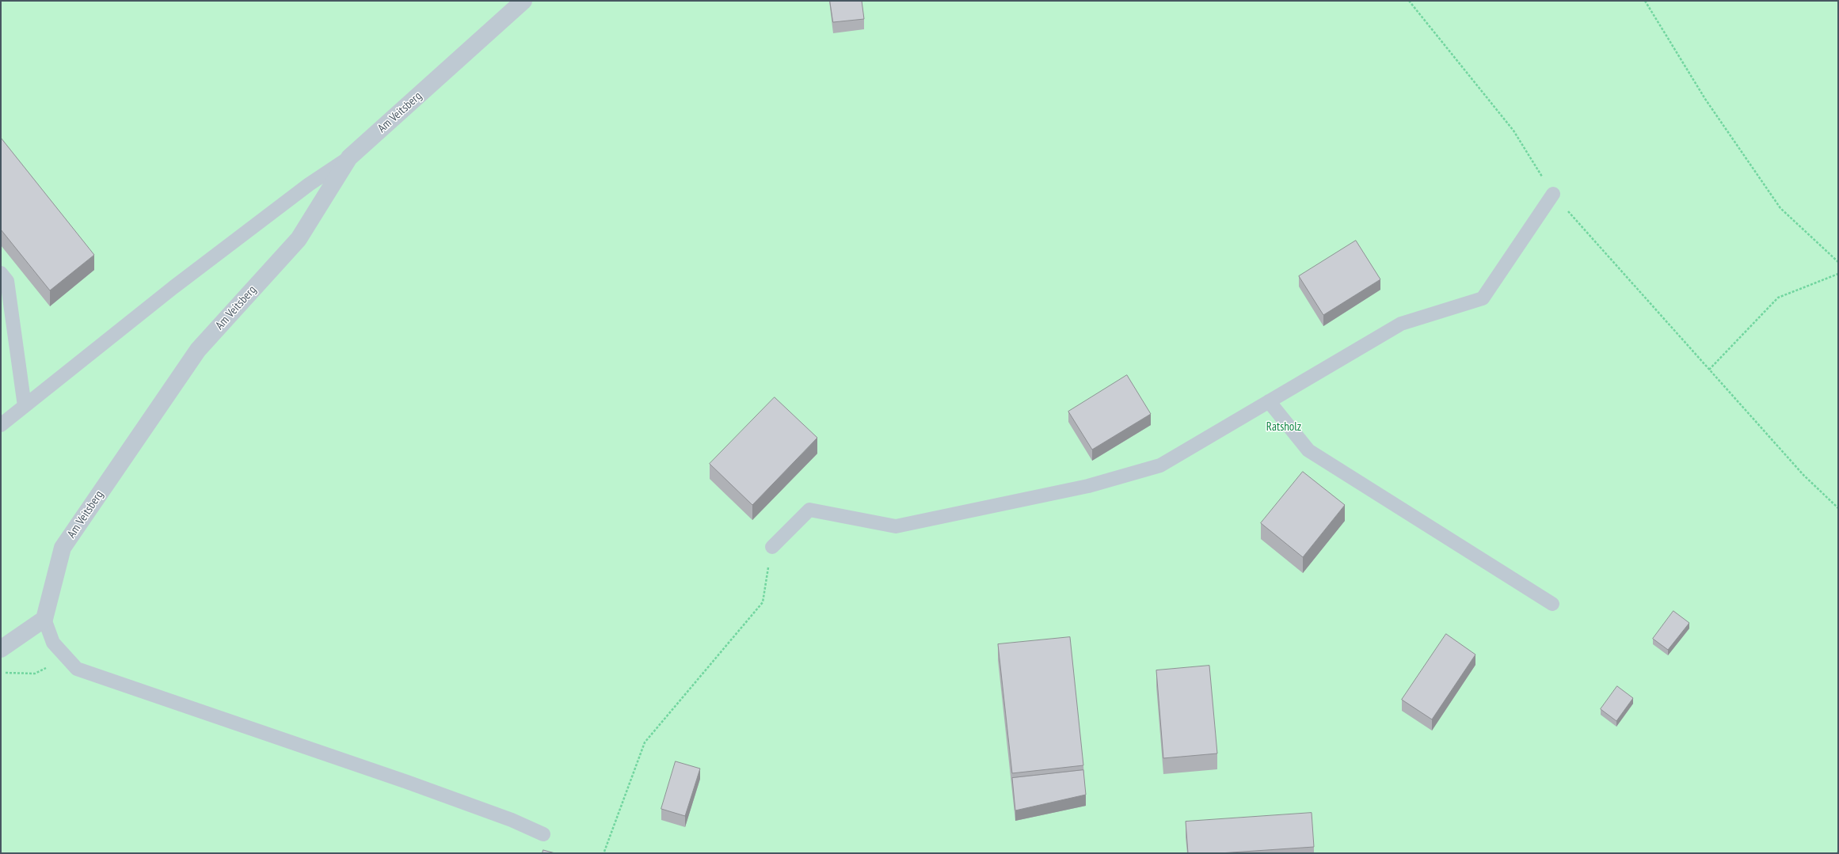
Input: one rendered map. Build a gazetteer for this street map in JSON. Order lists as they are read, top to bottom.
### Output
{
  "streets": {
    "street": ["Am Veitsberg"]
  },
  "parks": ["Ratsholz"]
}
